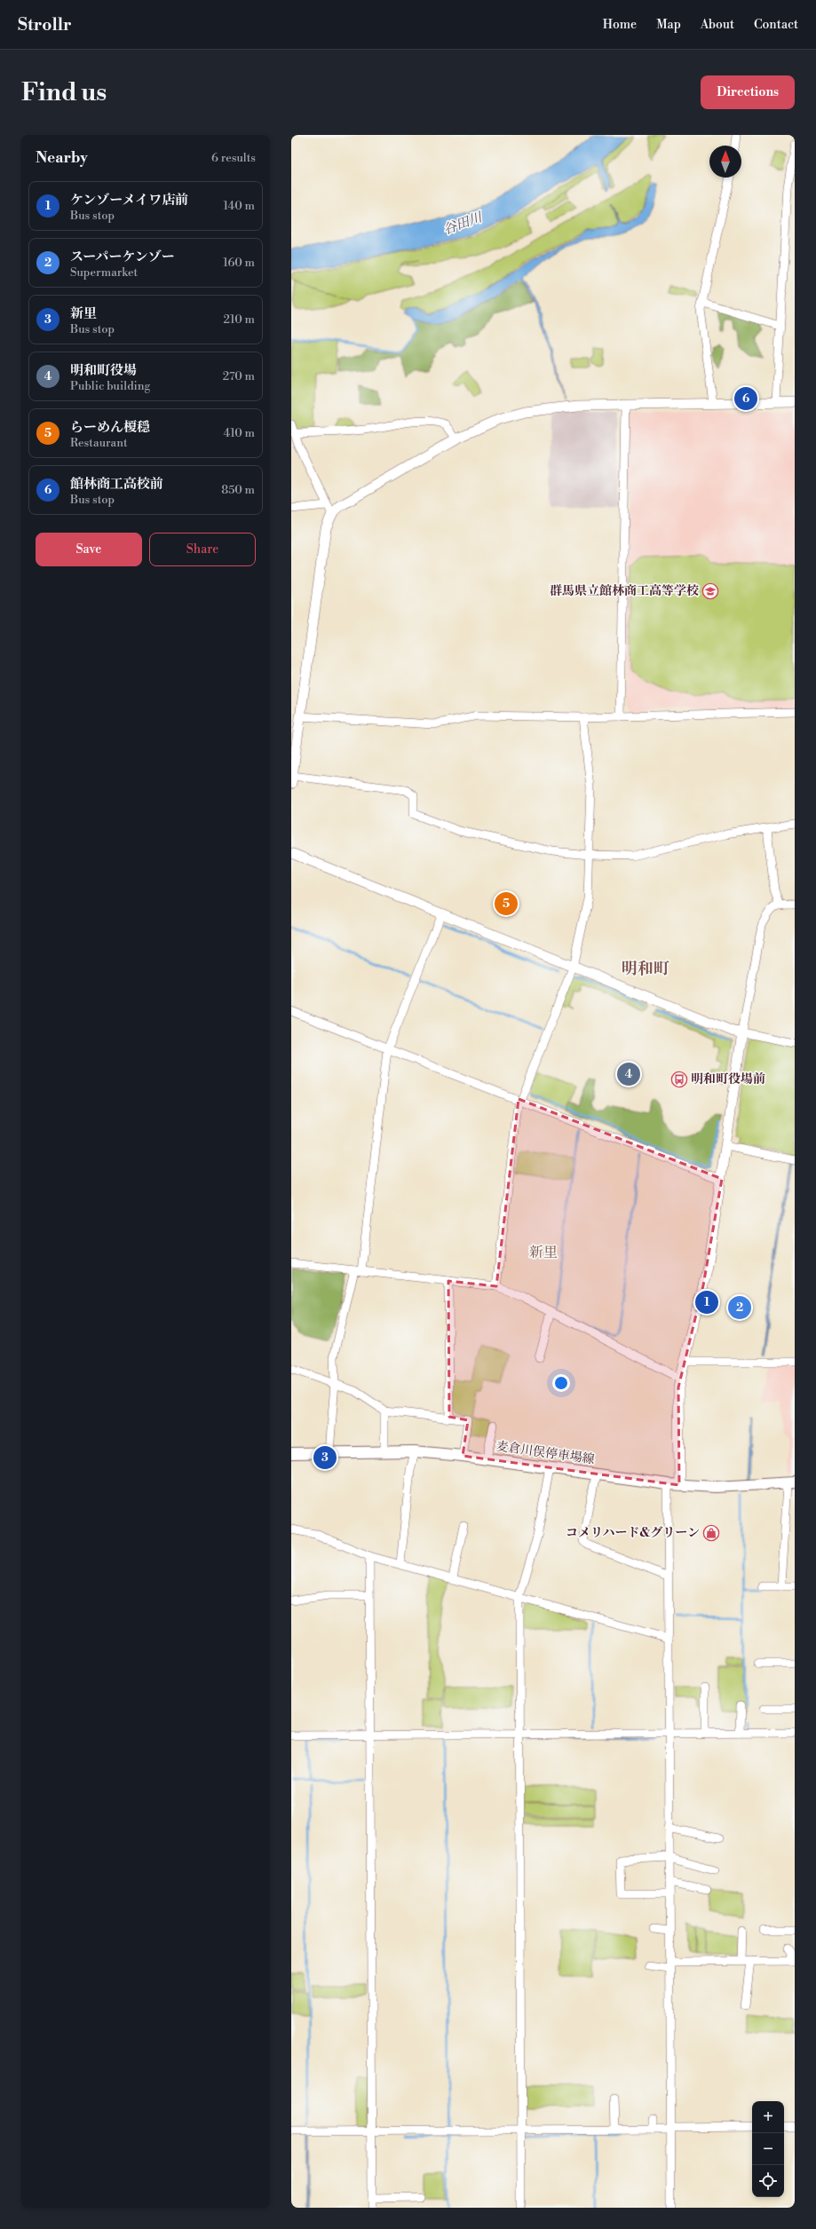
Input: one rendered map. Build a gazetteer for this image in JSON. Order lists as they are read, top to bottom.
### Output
{
  "streets": {
    "main road": ["麦倉川俣停車場線"]
  },
  "districts": ["明和町", "新里"],
  "water": ["谷田川"],
  "places": {
    "school or university": ["群馬県立館林商工高等学校"],
    "bus stop": ["明和町役場前"],
    "shop": ["コメリハード&グリーン"]
  },
  "north": "top",
  "page": {
    "header": "Strollr",
    "nav": [
      "Home",
      "Map",
      "About",
      "Contact"
    ],
    "buttons": [
      "Directions",
      ["Save", "Share"]
    ],
    "title": "Find us",
    "heading": ["Nearby", "6 results"],
    "list": [
      {
        "mark": "1",
        "name": "ケンゾーメイワ店前",
        "note": "Bus stop",
        "value": "140 m"
      },
      {
        "mark": "2",
        "name": "スーパーケンゾー",
        "note": "Supermarket",
        "value": "160 m"
      },
      {
        "mark": "3",
        "name": "新里",
        "note": "Bus stop",
        "value": "210 m"
      },
      {
        "mark": "4",
        "name": "明和町役場",
        "note": "Public building",
        "value": "270 m"
      },
      {
        "mark": "5",
        "name": "らーめん榎穏",
        "note": "Restaurant",
        "value": "410 m"
      },
      {
        "mark": "6",
        "name": "館林商工高校前",
        "note": "Bus stop",
        "value": "850 m"
      }
    ],
    "pins": [
      "6",
      "5",
      "4",
      "1",
      "2",
      "3"
    ],
    "map_buttons": ["+", "−"]
  }
}
